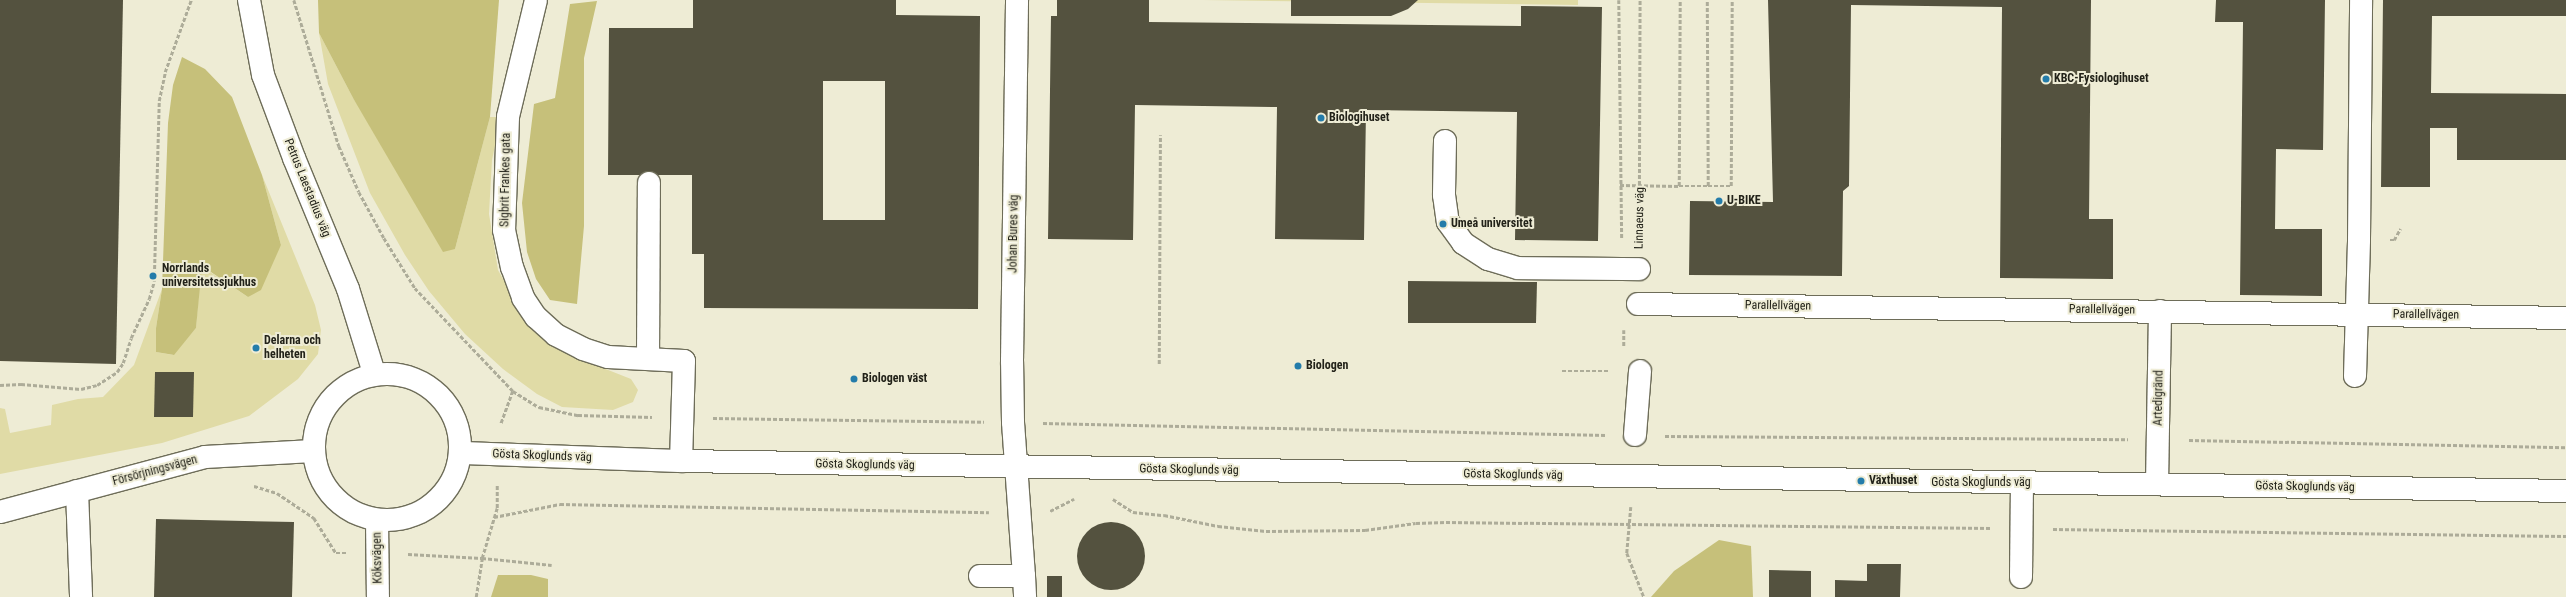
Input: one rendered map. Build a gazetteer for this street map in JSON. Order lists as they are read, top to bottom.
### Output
{
  "streets": {
    "street": [
      "Sigbrit Frankes gata",
      "Petrus Laestadius väg",
      "Johan Bures väg",
      "Parallellvägen",
      "Artedigränd",
      "Gösta Skoglunds väg",
      "Försörjningsvägen",
      "Köksvägen"
    ],
    "path": ["Linnaeus väg"]
  },
  "crossings": [
    ["Johan Bures väg", "Gösta Skoglunds väg"],
    ["Parallellvägen", "Artedigränd"],
    ["Artedigränd", "Gösta Skoglunds väg"]
  ],
  "places": [
    "KBC-Fysiologihuset",
    "Biologihuset",
    "U-BIKE",
    "Umeå universitet",
    "Norrlands universitetssjukhus",
    "Delarna och helheten",
    "Biologen",
    "Biologen väst",
    "Växthuset"
  ]
}
